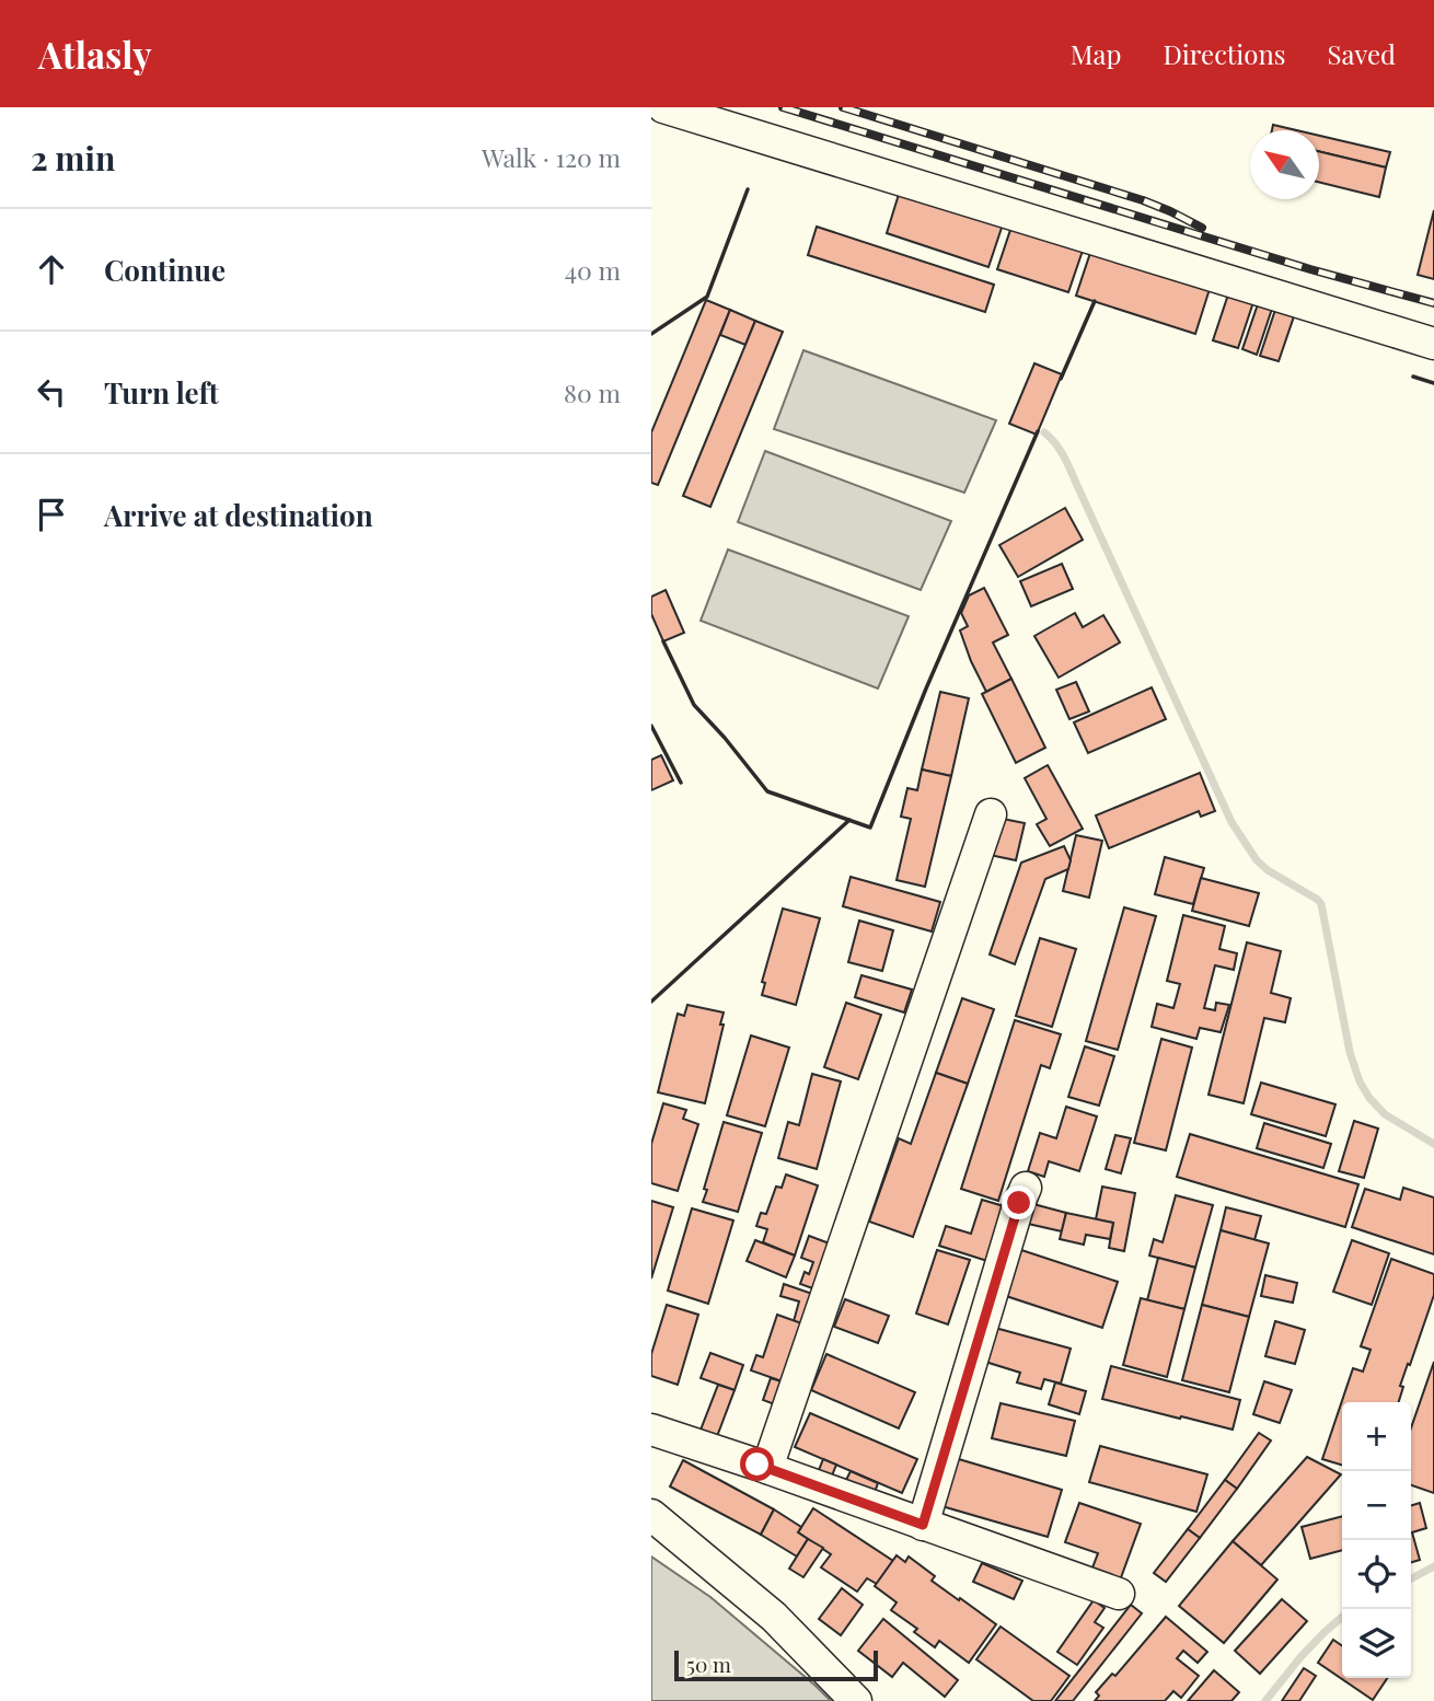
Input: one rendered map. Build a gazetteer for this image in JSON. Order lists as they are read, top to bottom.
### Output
{
  "scale_bar": "50 m",
  "north": "top left",
  "page": {
    "header": "Atlasly",
    "nav": ["Map", "Directions", "Saved"],
    "heading": ["2 min", "Walk · 120 m"],
    "list": [
      ["Continue", "40 m"],
      ["Turn left", "80 m"],
      "Arrive at destination"
    ],
    "map_buttons": ["+", "−"],
    "scale": "50 m"
  }
}
